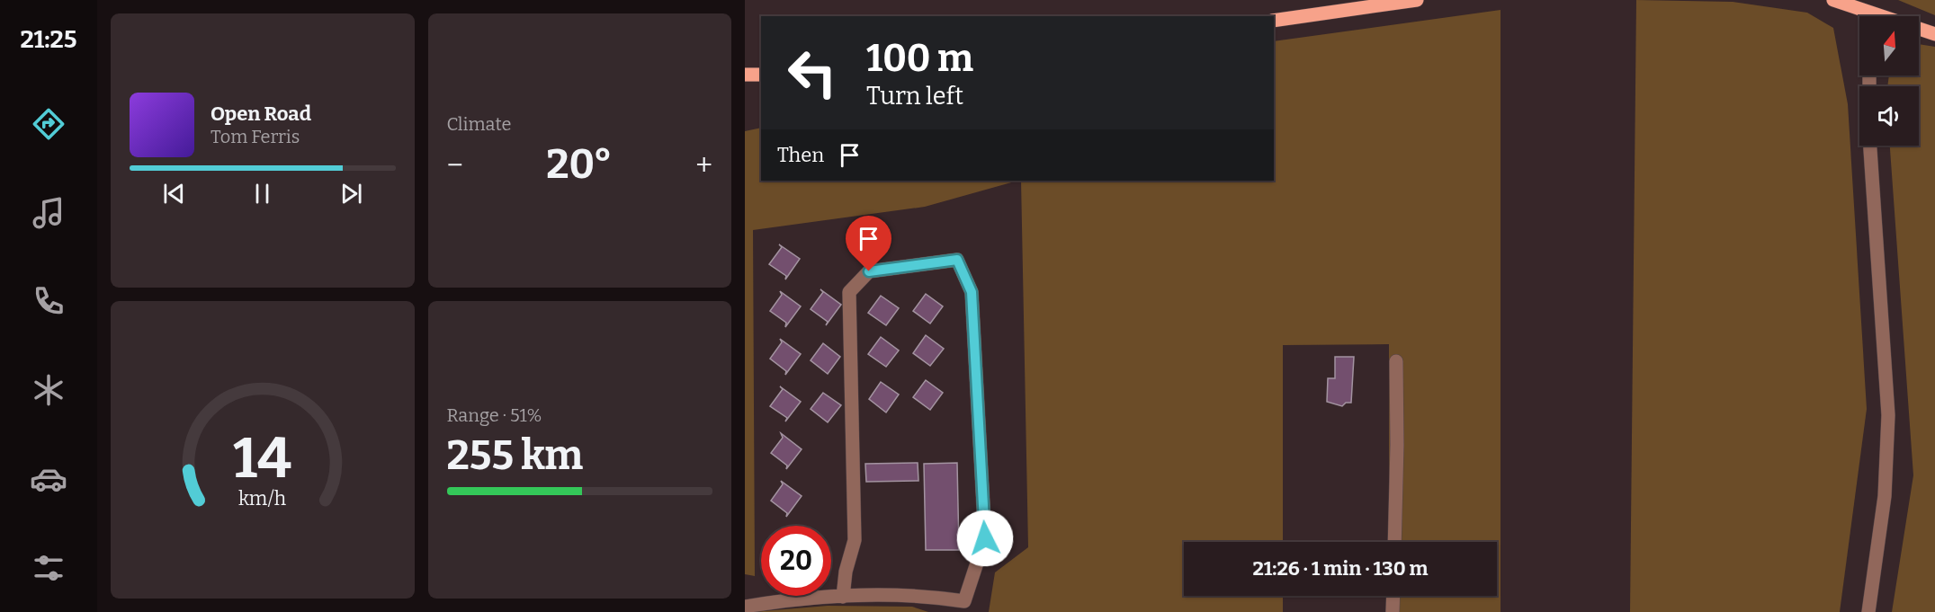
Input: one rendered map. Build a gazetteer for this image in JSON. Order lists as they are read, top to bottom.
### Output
{
  "north": "top",
  "page": {
    "tabs": "21:25",
    "tile": [
      "Climate",
      ["Range · 51%", "255 km"]
    ],
    "turn": ["100 m", "Turn left"],
    "song": ["Open Road", "Tom Ferris"],
    "then": "Then",
    "heat": ["−", "20°", "+"],
    "limit": "20",
    "trip": "21:26 · 1 min · 130 m",
    "gauge": ["14", "km/h"]
  }
}
